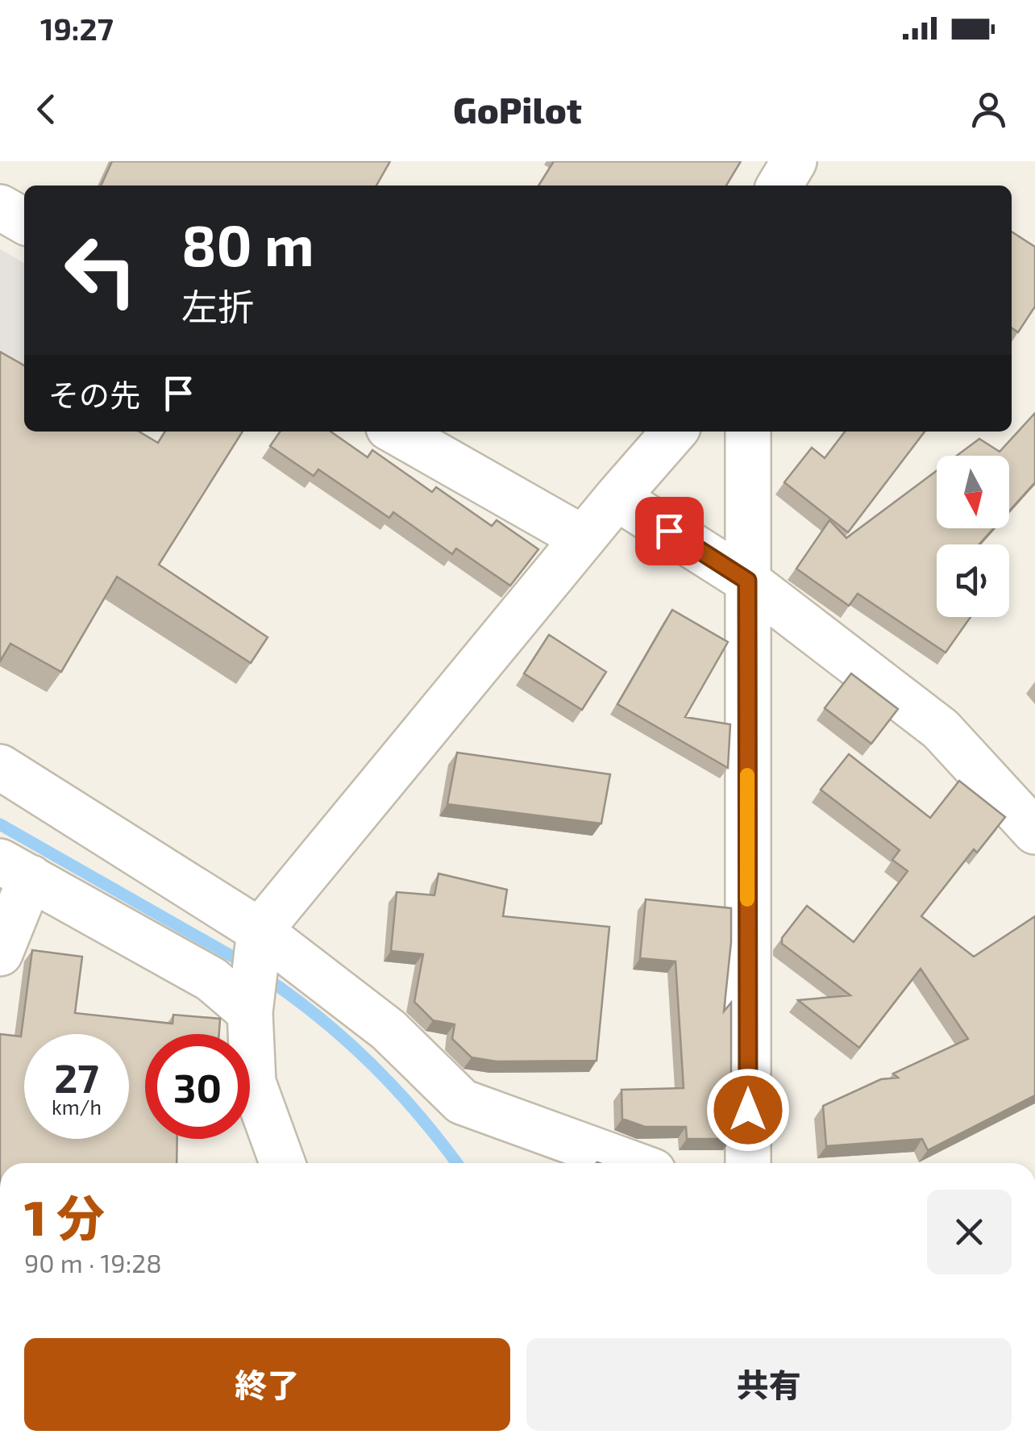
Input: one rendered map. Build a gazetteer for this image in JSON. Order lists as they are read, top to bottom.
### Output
{
  "north": "bottom",
  "page": {
    "status": "19:27",
    "header": "GoPilot",
    "turn": ["80 m", "左折"],
    "then": "その先",
    "speed": "27 km/h",
    "limit": "30",
    "heading": ["1 分", "90 m · 19:28"],
    "buttons": ["終了", "共有"]
  }
}
